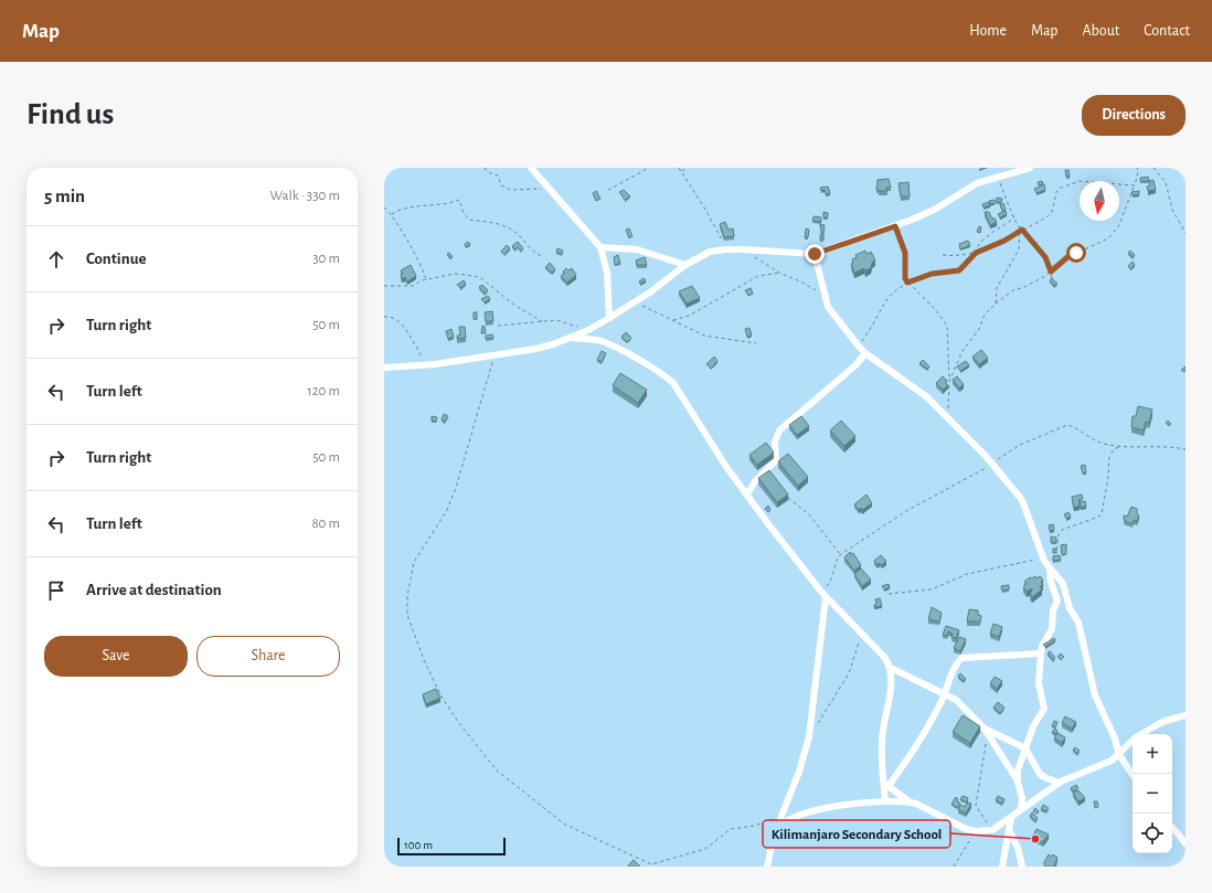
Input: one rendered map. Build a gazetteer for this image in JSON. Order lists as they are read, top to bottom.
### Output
{
  "places": ["Kilimanjaro Secondary School"],
  "scale_bar": "100 m",
  "north": "bottom",
  "page": {
    "header": "Map",
    "nav": [
      "Home",
      "Map",
      "About",
      "Contact"
    ],
    "buttons": [
      "Directions",
      ["Save", "Share"]
    ],
    "title": "Find us",
    "heading": ["5 min", "Walk · 330 m"],
    "list": [
      ["Continue", "30 m"],
      ["Turn right", "50 m"],
      ["Turn left", "120 m"],
      ["Turn right", "50 m"],
      ["Turn left", "80 m"],
      "Arrive at destination"
    ],
    "map_buttons": ["+", "−"],
    "scale": "100 m"
  }
}
